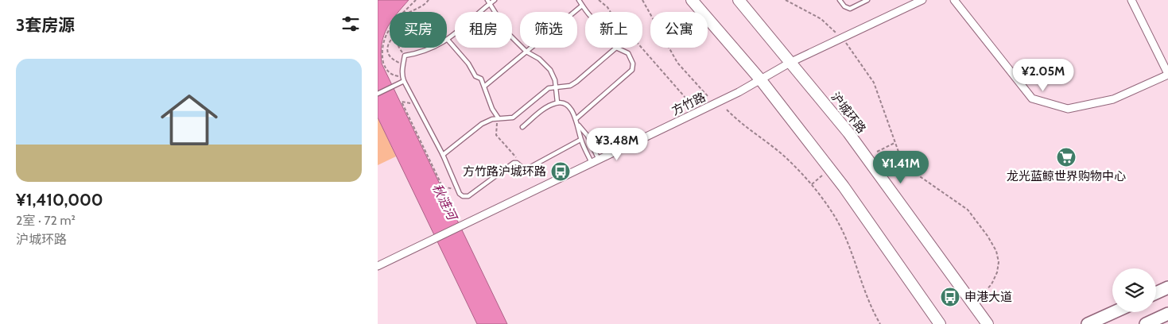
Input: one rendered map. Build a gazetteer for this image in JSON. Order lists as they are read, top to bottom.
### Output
{
  "streets": {
    "main road": ["沪城环路"],
    "street": ["方竹路"]
  },
  "crossings": [
    ["方竹路", "沪城环路"]
  ],
  "water": ["秋涟河"],
  "places": {
    "supermarket": ["龙光蓝鲸世界购物中心"],
    "bus stop": ["方竹路沪城环路", "申港大道"]
  },
  "page": {
    "heading": "3套房源",
    "chip": [
      "买房",
      "租房",
      "筛选",
      "新上",
      "公寓"
    ],
    "list": [
      {
        "name": "¥1,410,000",
        "note": "2室 · 72 m² · 沪城环路"
      }
    ],
    "price": ["¥2.05M", "¥3.48M", "¥1.41M"]
  }
}
